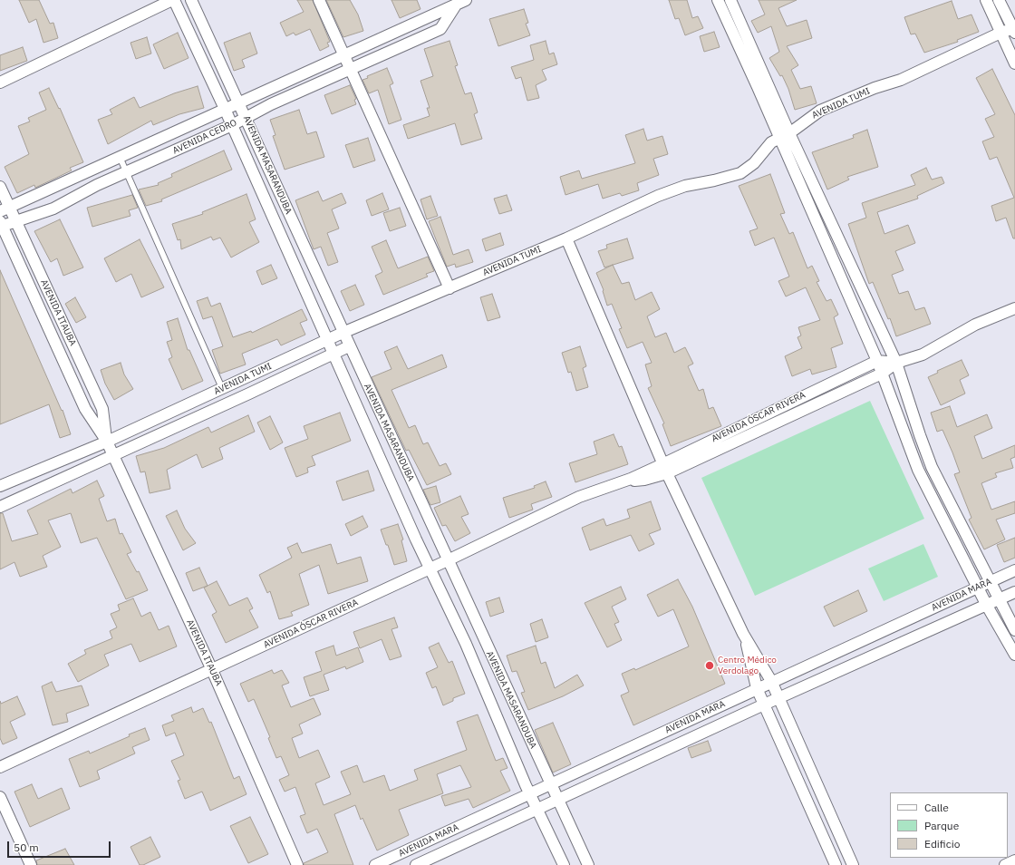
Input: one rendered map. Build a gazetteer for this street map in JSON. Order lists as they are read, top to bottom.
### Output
{
  "streets": {
    "street": [
      "AVENIDA TUMI",
      "AVENIDA CEDRO",
      "AVENIDA MASARANDUBA",
      "AVENIDA ITAUBA",
      "AVENIDA ÓSCAR RIVERA",
      "AVENIDA MARA"
    ]
  },
  "crossings": [
    ["AVENIDA TUMI", "AVENIDA MASARANDUBA"],
    ["AVENIDA TUMI", "AVENIDA ITAUBA"],
    ["AVENIDA CEDRO", "AVENIDA MASARANDUBA"],
    ["AVENIDA CEDRO", "AVENIDA ITAUBA"],
    ["AVENIDA MASARANDUBA", "AVENIDA ÓSCAR RIVERA"],
    ["AVENIDA MASARANDUBA", "AVENIDA MARA"],
    ["AVENIDA ITAUBA", "AVENIDA ÓSCAR RIVERA"]
  ],
  "places": ["Centro Médico Verdolago"],
  "legend": ["Calle", "Parque", "Edificio"],
  "scale_bar": "50 m"
}
